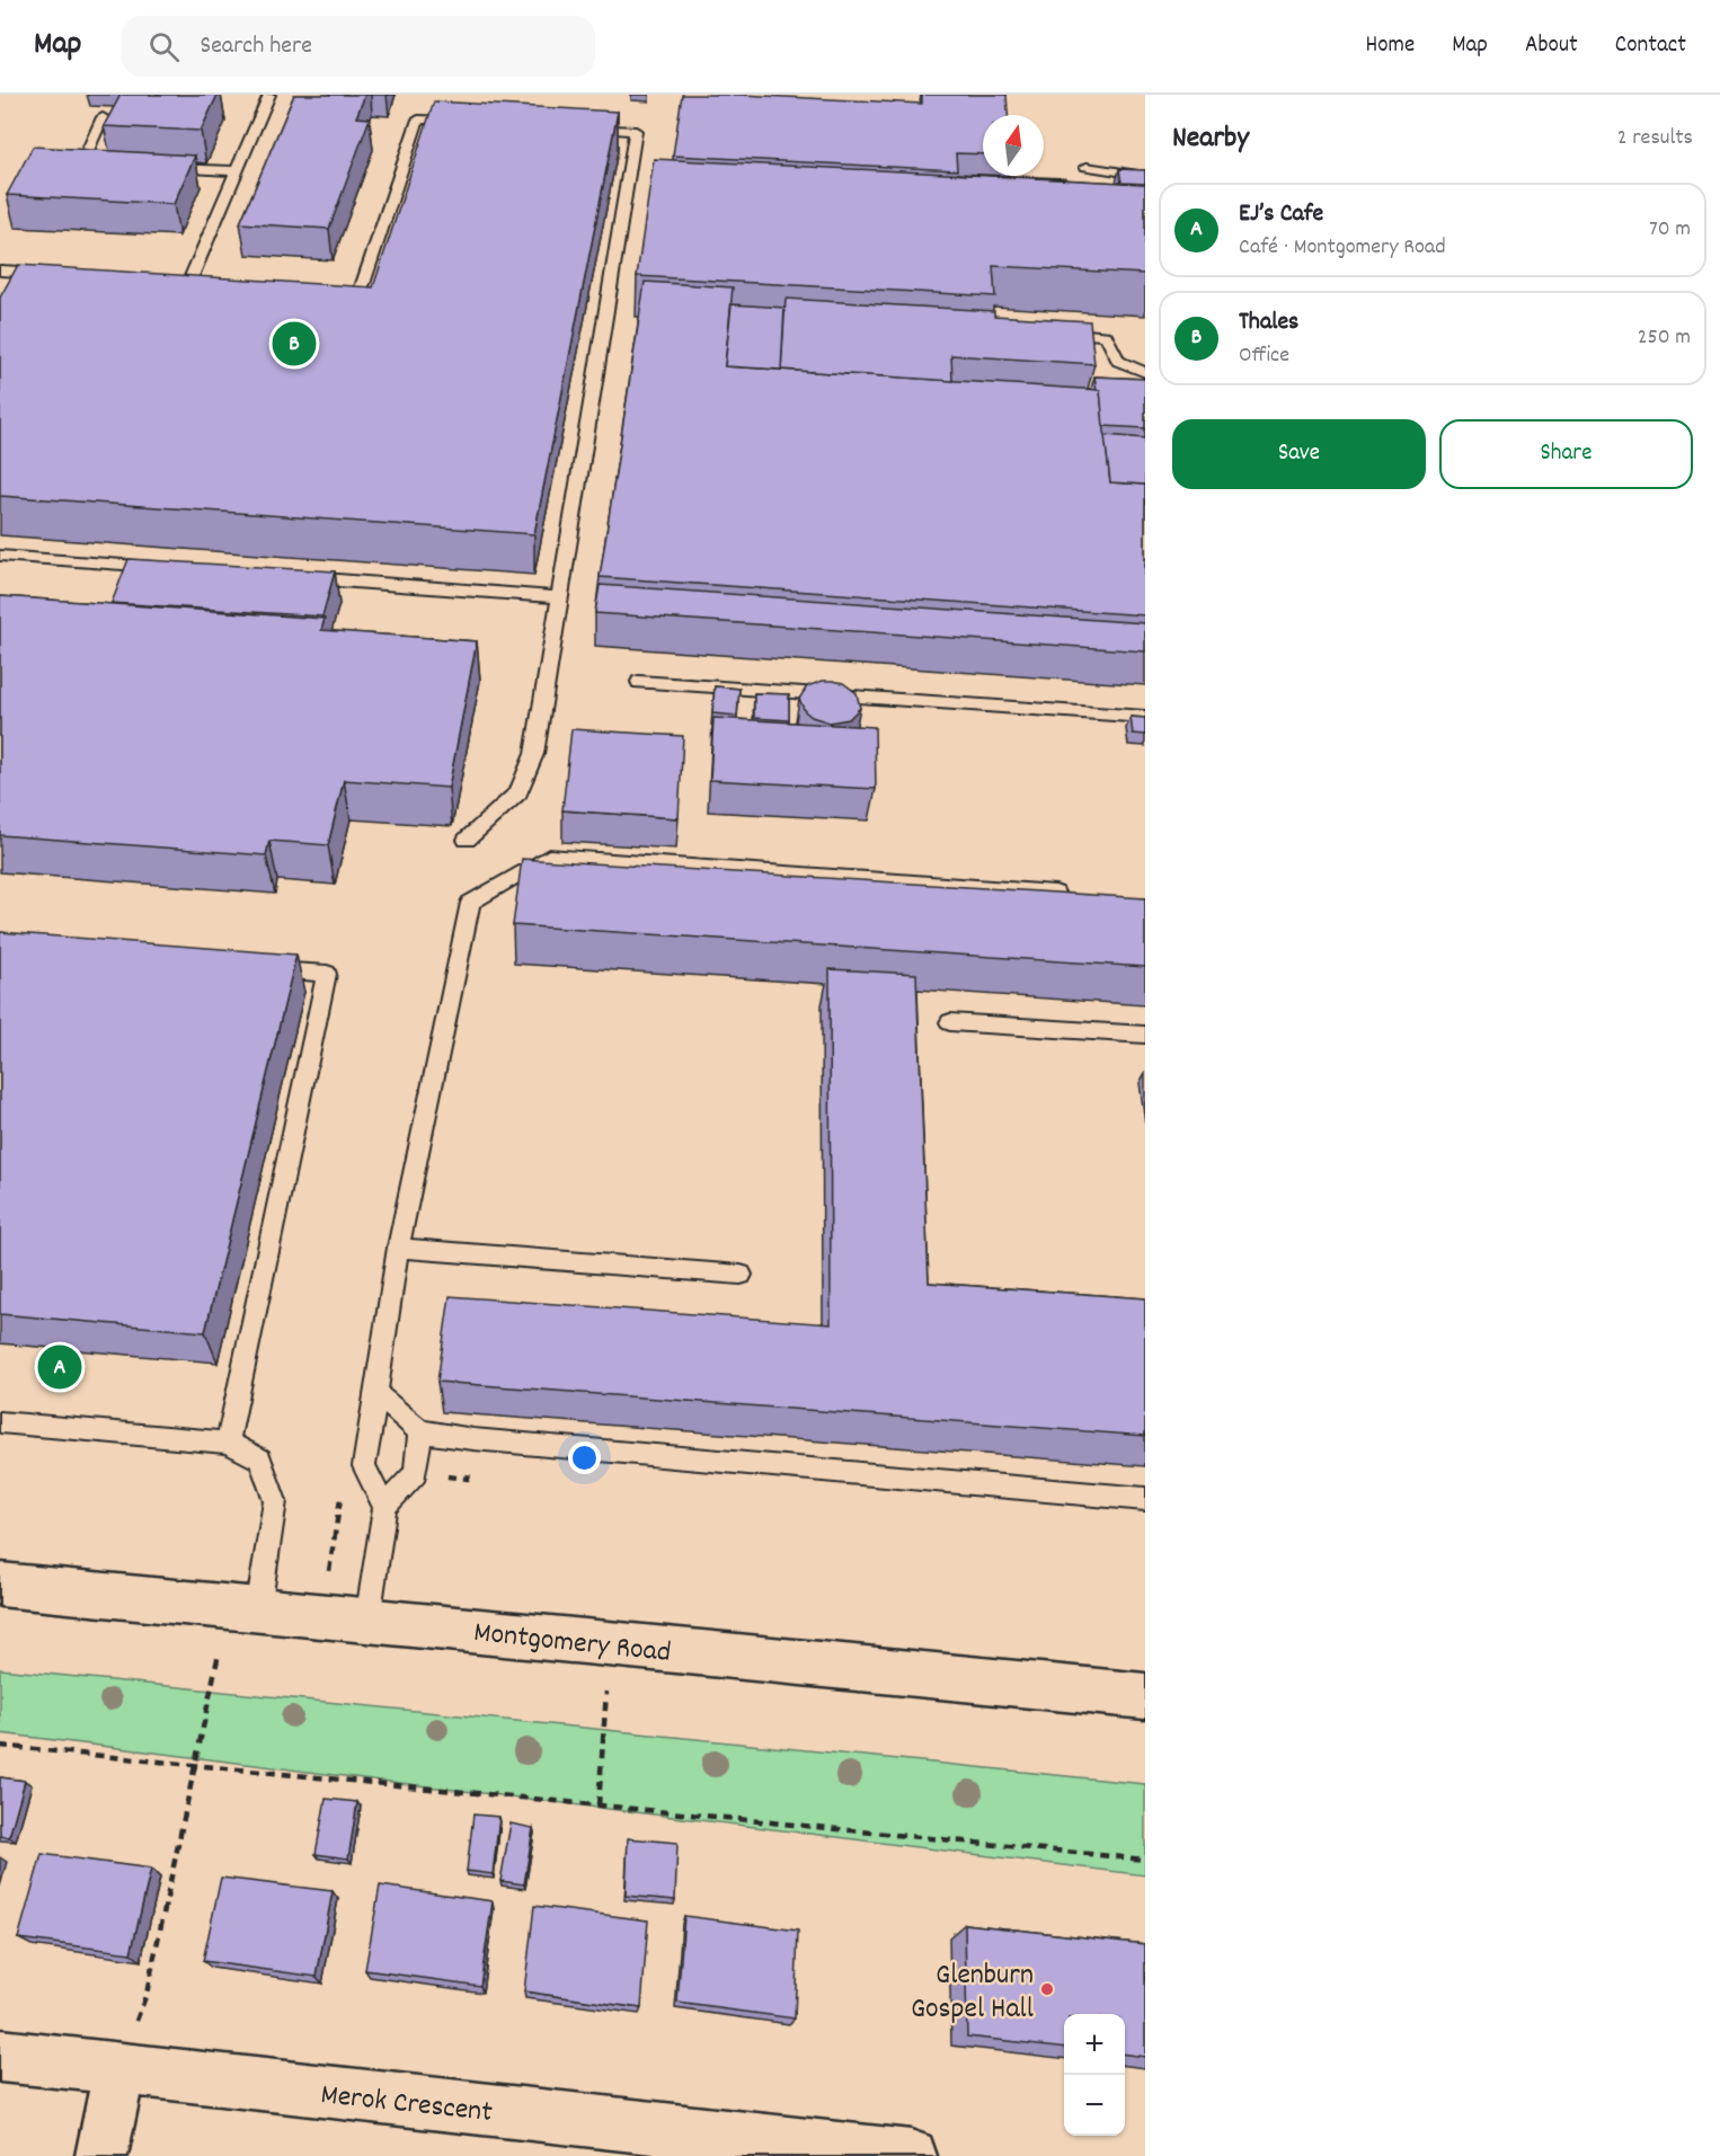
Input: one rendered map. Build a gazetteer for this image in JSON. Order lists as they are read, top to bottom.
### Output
{
  "streets": {
    "street": ["Montgomery Road", "Merok Crescent"]
  },
  "places": ["Glenburn Gospel Hall"],
  "north": "top",
  "page": {
    "header": "Map",
    "search": "Search here",
    "nav": [
      "Home",
      "Map",
      "About",
      "Contact"
    ],
    "heading": ["Nearby", "2 results"],
    "list": [
      {
        "mark": "A",
        "name": "EJ’s Cafe",
        "note": "Café · Montgomery Road",
        "value": "70 m"
      },
      {
        "mark": "B",
        "name": "Thales",
        "note": "Office",
        "value": "250 m"
      }
    ],
    "pins": ["B", "A"],
    "buttons": ["Save", "Share"],
    "map_buttons": ["+", "−"]
  }
}
